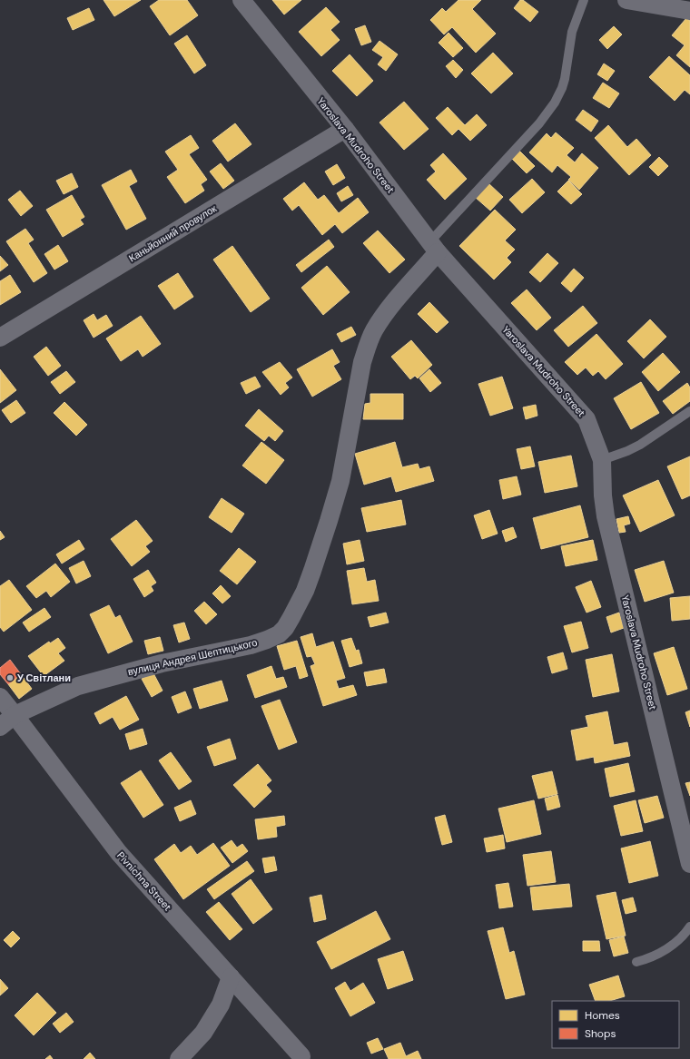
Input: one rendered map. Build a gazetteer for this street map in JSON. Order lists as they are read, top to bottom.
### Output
{
  "streets": {
    "street": [
      "Yaroslava Mudroho Street",
      "Каньйонний провулок",
      "вулиця Андрея Шептицького",
      "Pivnichna Street"
    ]
  },
  "crossings": [
    ["Yaroslava Mudroho Street", "Каньйонний провулок"],
    ["Yaroslava Mudroho Street", "вулиця Андрея Шептицького"],
    ["вулиця Андрея Шептицького", "Pivnichna Street"]
  ],
  "places": ["У Світлани"],
  "legend": ["Homes", "Shops"]
}
